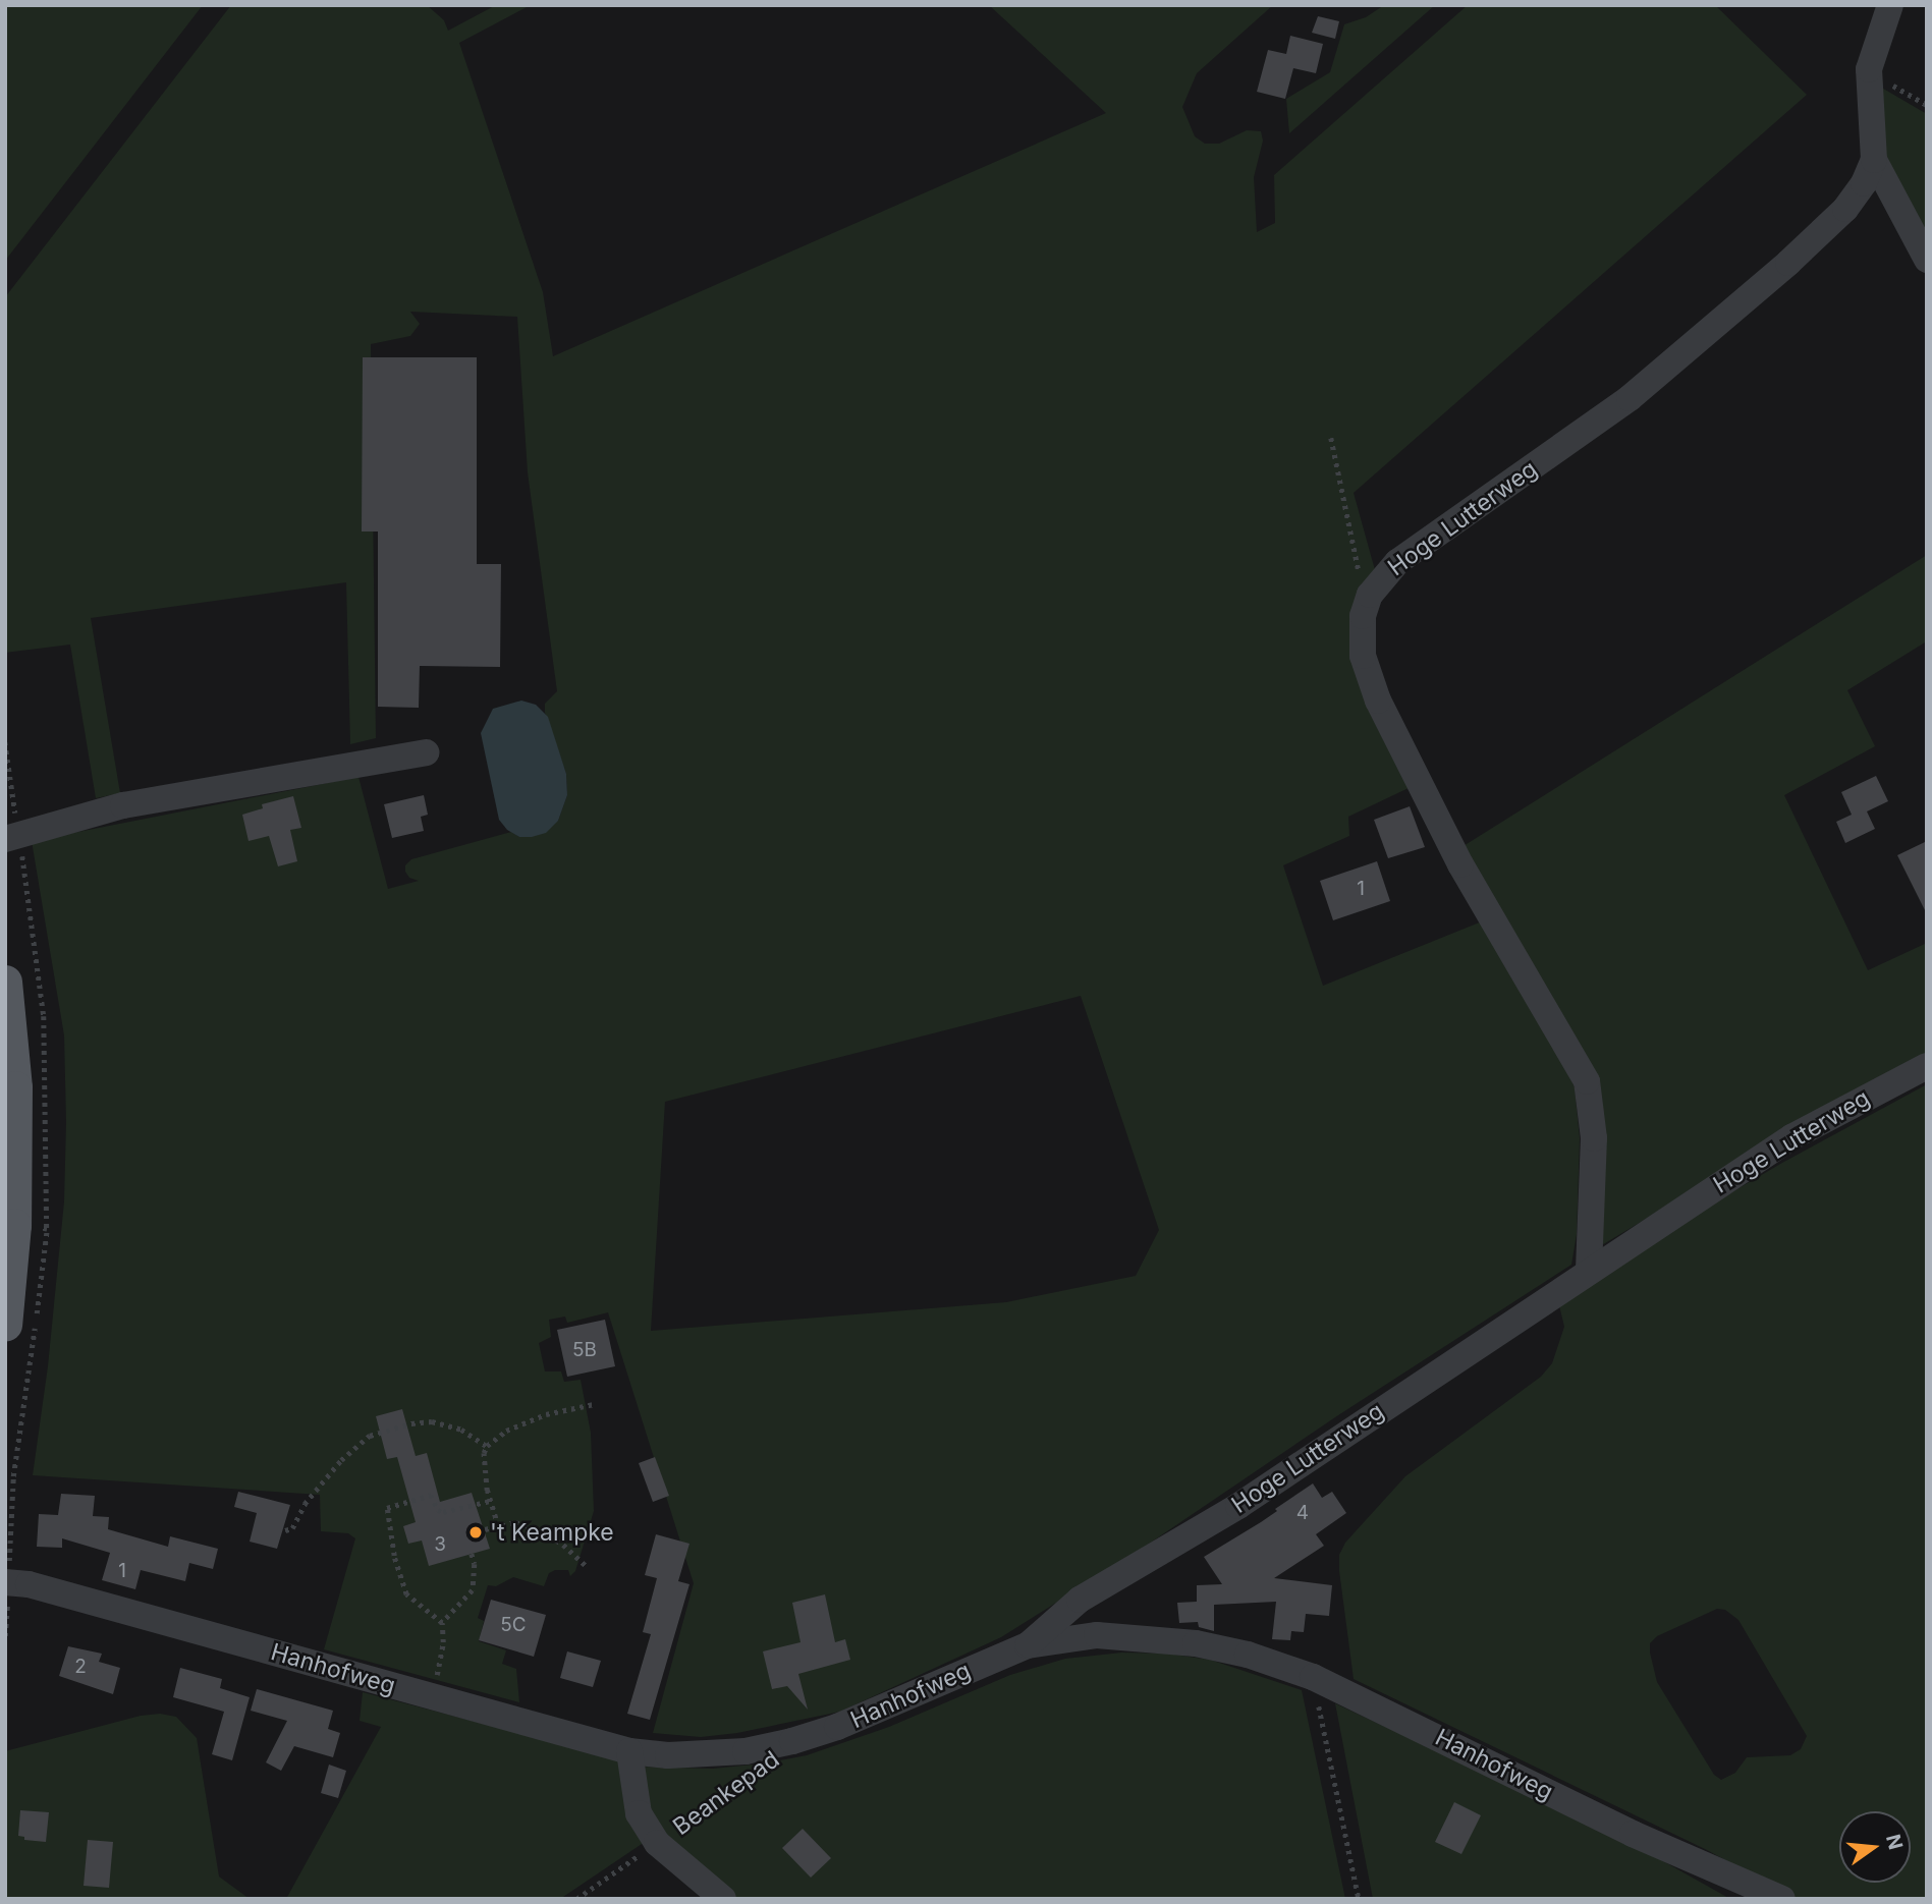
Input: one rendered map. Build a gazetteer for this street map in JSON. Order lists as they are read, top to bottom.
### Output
{
  "streets": {
    "street": ["Hoge Lutterweg", "Hanhofweg", "Beankepad"]
  },
  "crossings": [
    ["Hoge Lutterweg", "Hanhofweg"],
    ["Hanhofweg", "Beankepad"]
  ],
  "places": ["'t Keampke"],
  "house_numbers": [
    "1",
    "5B",
    "4",
    "3",
    "1",
    "5C",
    "2"
  ],
  "north": "right"
}
